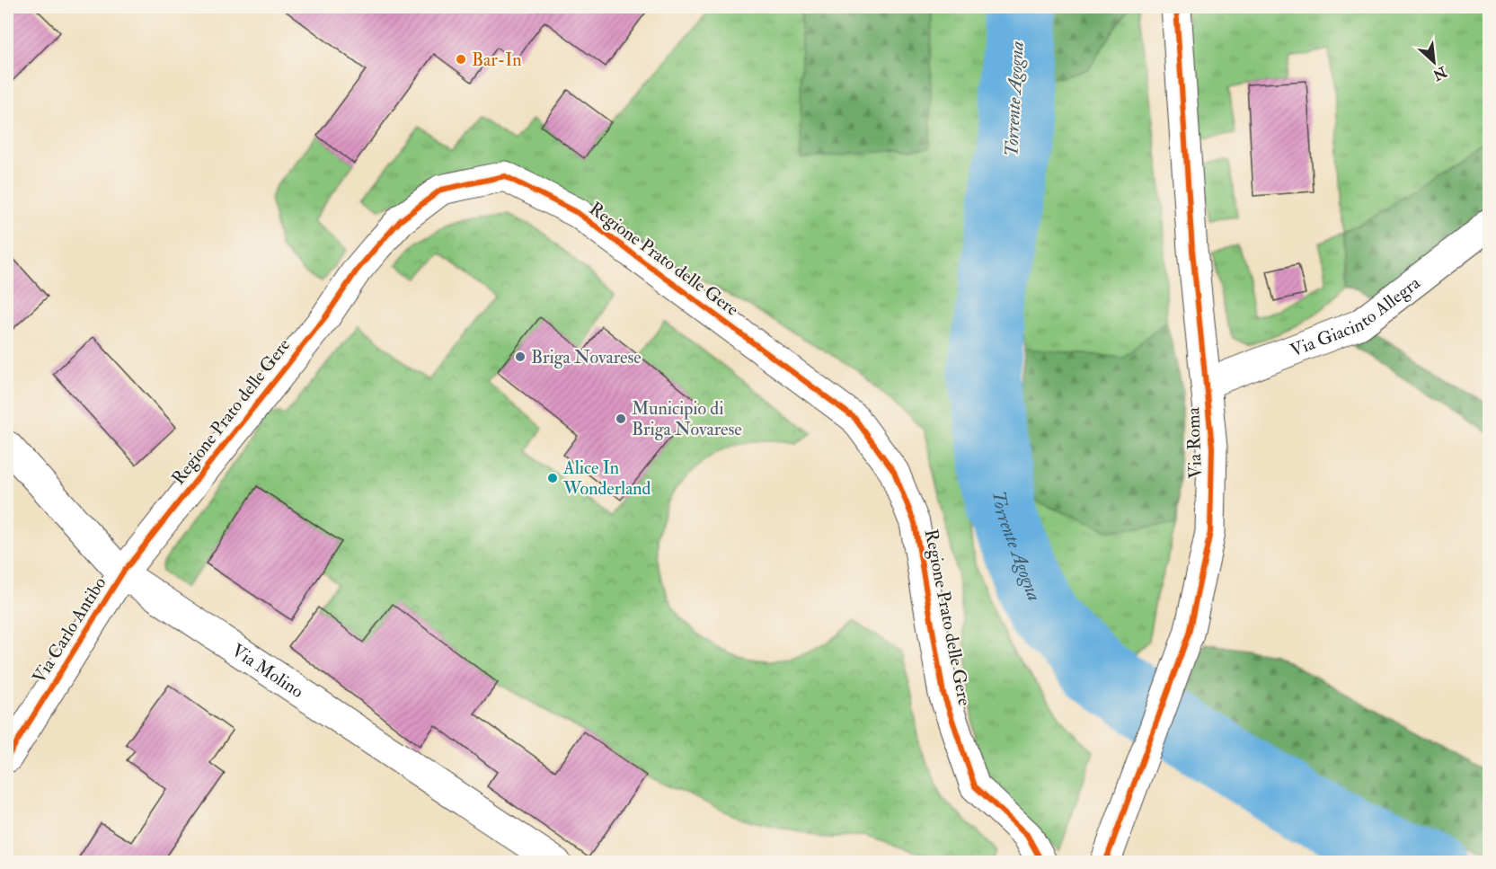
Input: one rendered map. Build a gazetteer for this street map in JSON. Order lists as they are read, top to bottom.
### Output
{
  "streets": {
    "street": [
      "Regione Prato delle Gere",
      "Via Giacinto Allegra",
      "Via Roma",
      "Via Carlo Antibo",
      "Via Molino"
    ]
  },
  "crossings": [
    ["Regione Prato delle Gere", "Via Carlo Antibo"],
    ["Regione Prato delle Gere", "Via Molino"],
    ["Via Giacinto Allegra", "Via Roma"],
    ["Via Carlo Antibo", "Via Molino"]
  ],
  "water": ["Torrente Agogna"],
  "places": [
    "Bar-In",
    "Briga Novarese",
    "Municipio di Briga Novarese",
    "Alice In Wonderland"
  ],
  "north": "bottom right"
}
